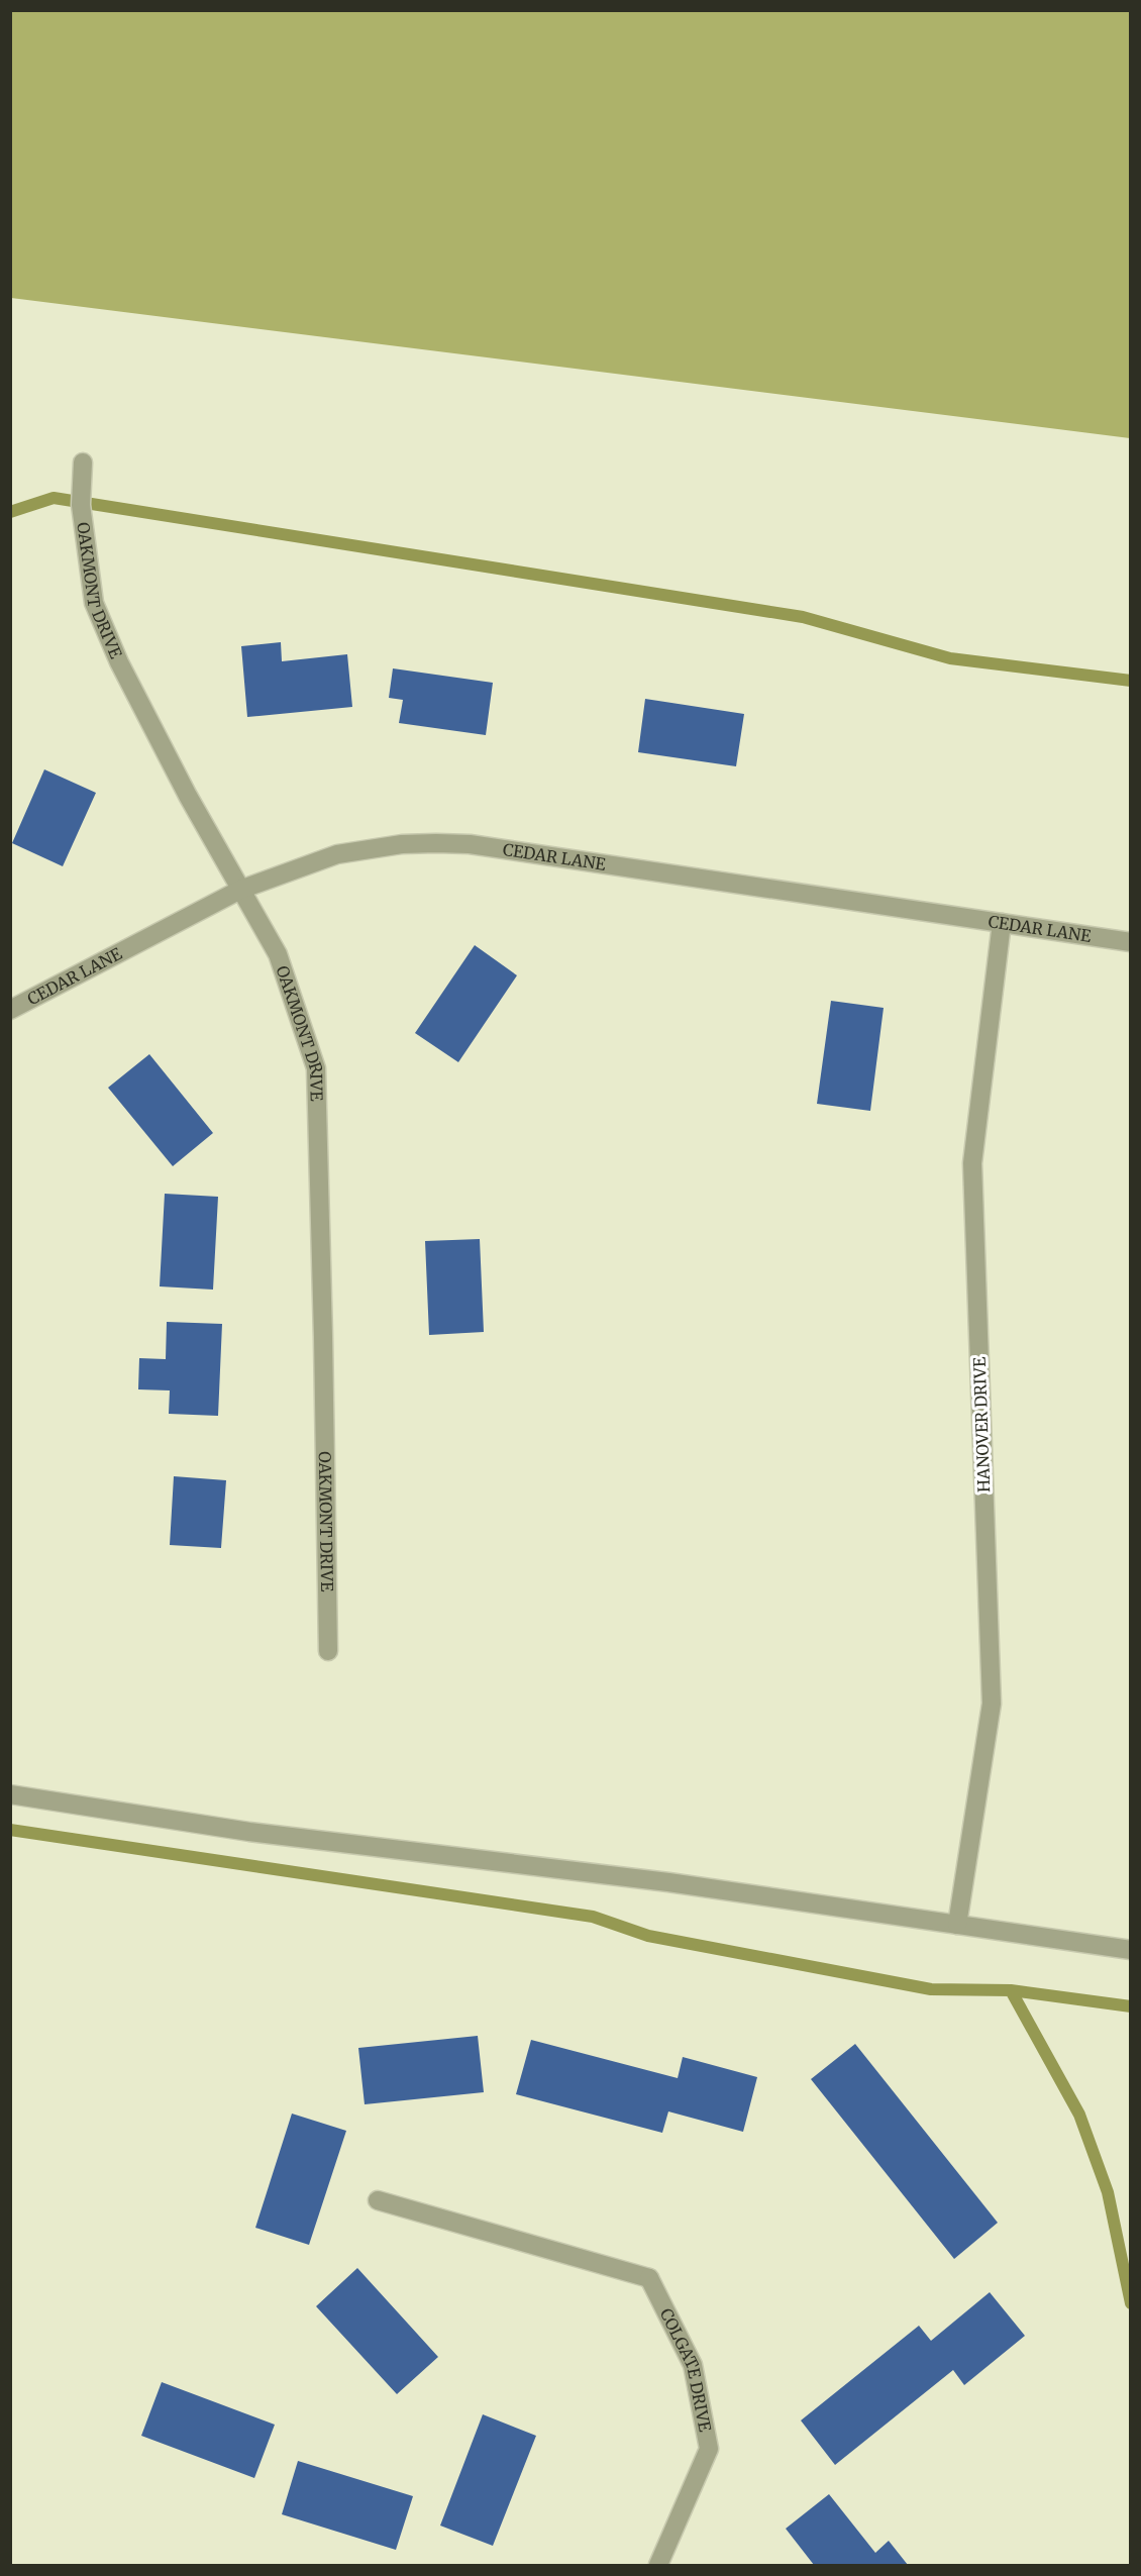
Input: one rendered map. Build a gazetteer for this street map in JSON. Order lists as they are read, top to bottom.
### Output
{
  "streets": {
    "street": [
      "OAKMONT DRIVE",
      "CEDAR LANE",
      "HANOVER DRIVE",
      "COLGATE DRIVE"
    ]
  },
  "crossings": [
    ["OAKMONT DRIVE", "CEDAR LANE"],
    ["CEDAR LANE", "HANOVER DRIVE"]
  ]
}
